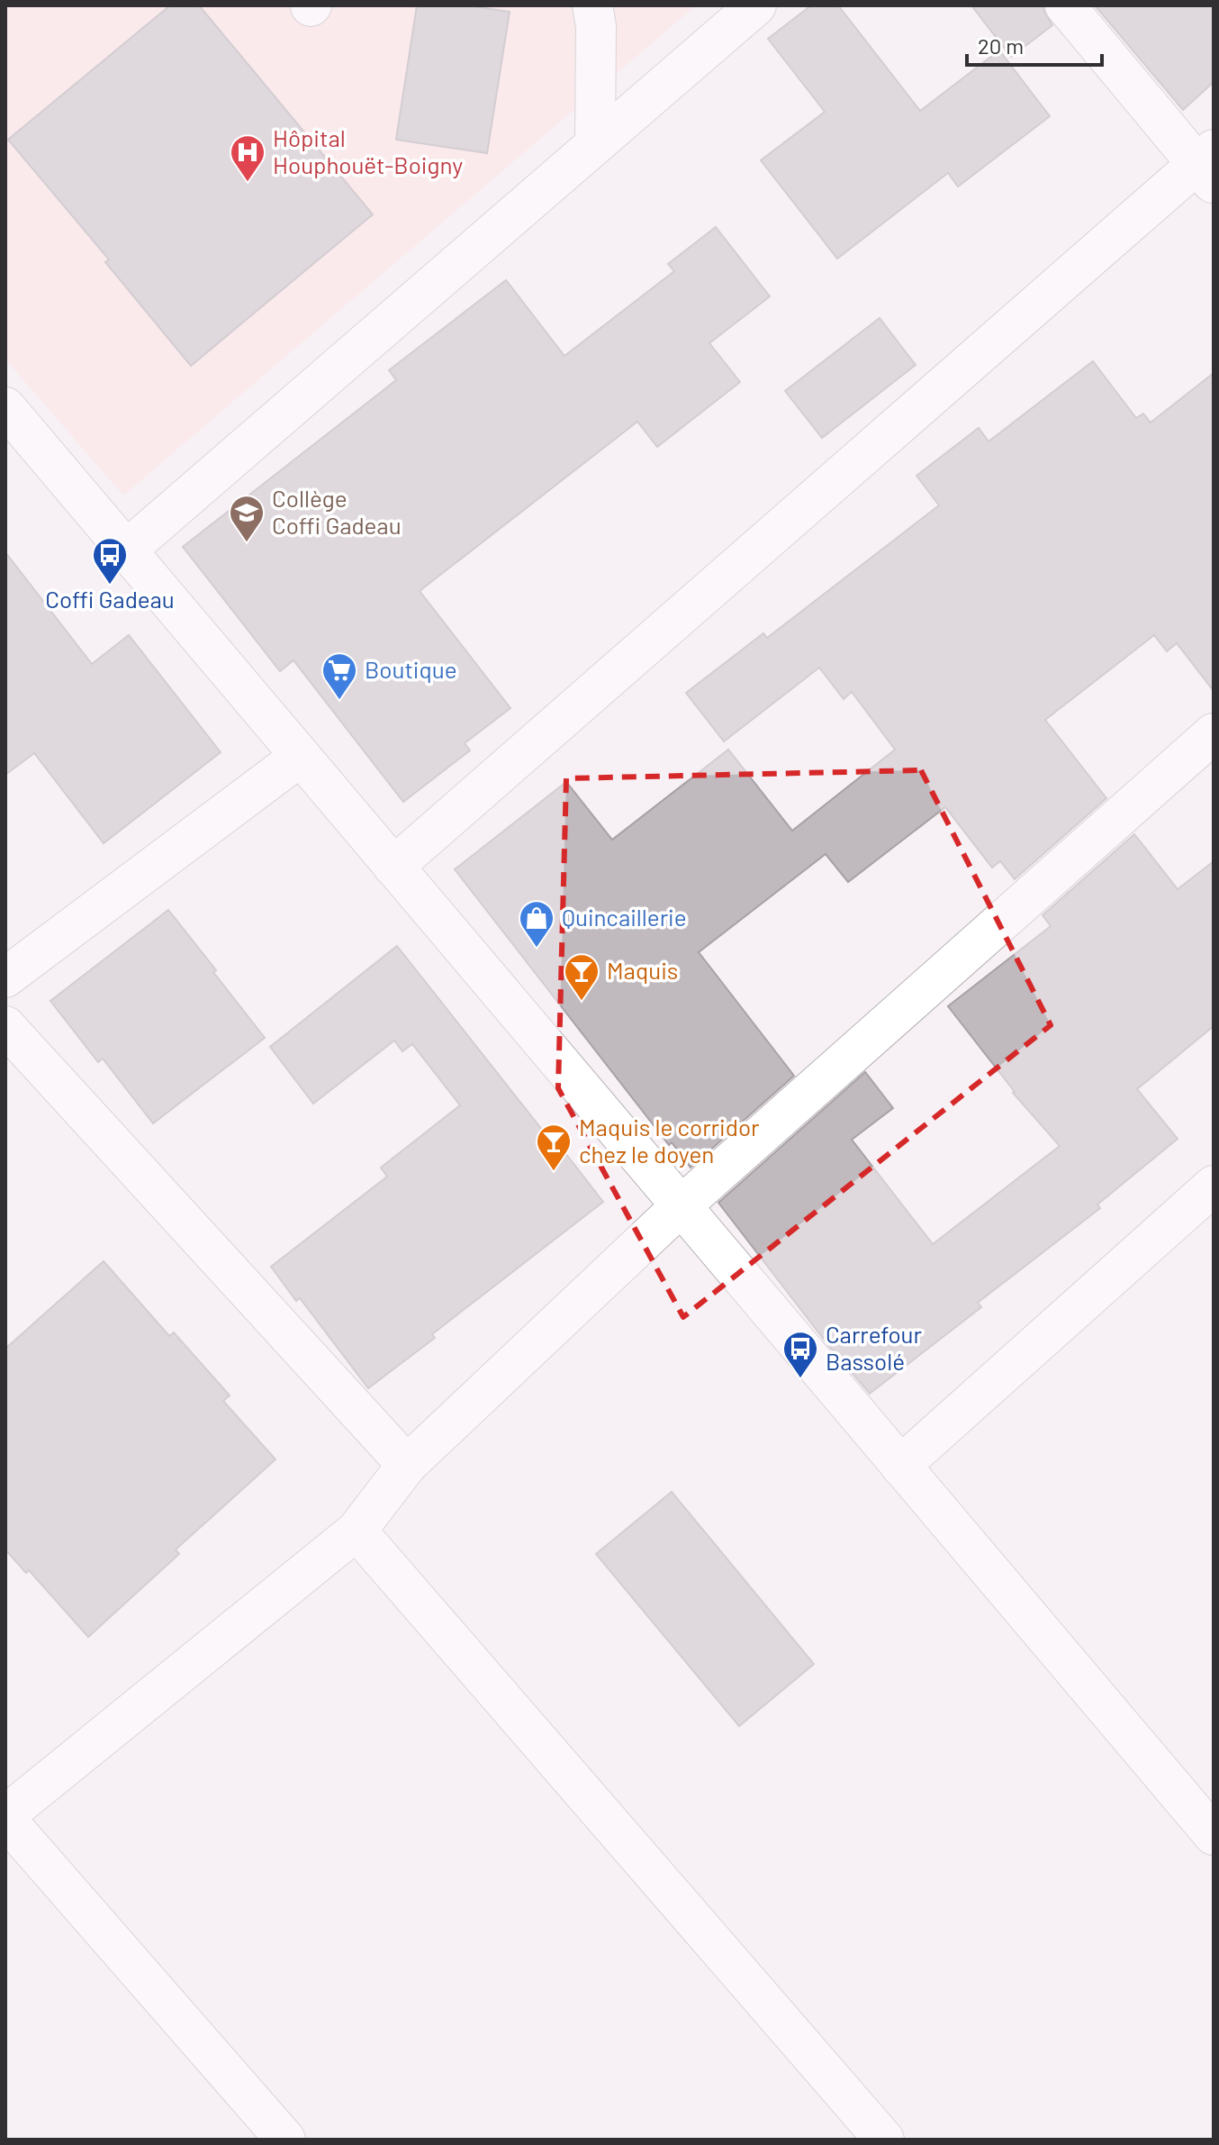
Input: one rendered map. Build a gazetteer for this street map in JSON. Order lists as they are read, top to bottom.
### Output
{
  "places": {
    "hospital": ["Hôpital Houphouët-Boigny"],
    "school or university": ["Collège Coffi Gadeau"],
    "bus stop": ["Coffi Gadeau", "Carrefour Bassolé"],
    "supermarket": ["Boutique"],
    "shop": ["Quincaillerie"],
    "bar": ["Maquis", "Maquis le corridor chez le doyen"]
  },
  "scale_bar": "20 m"
}
